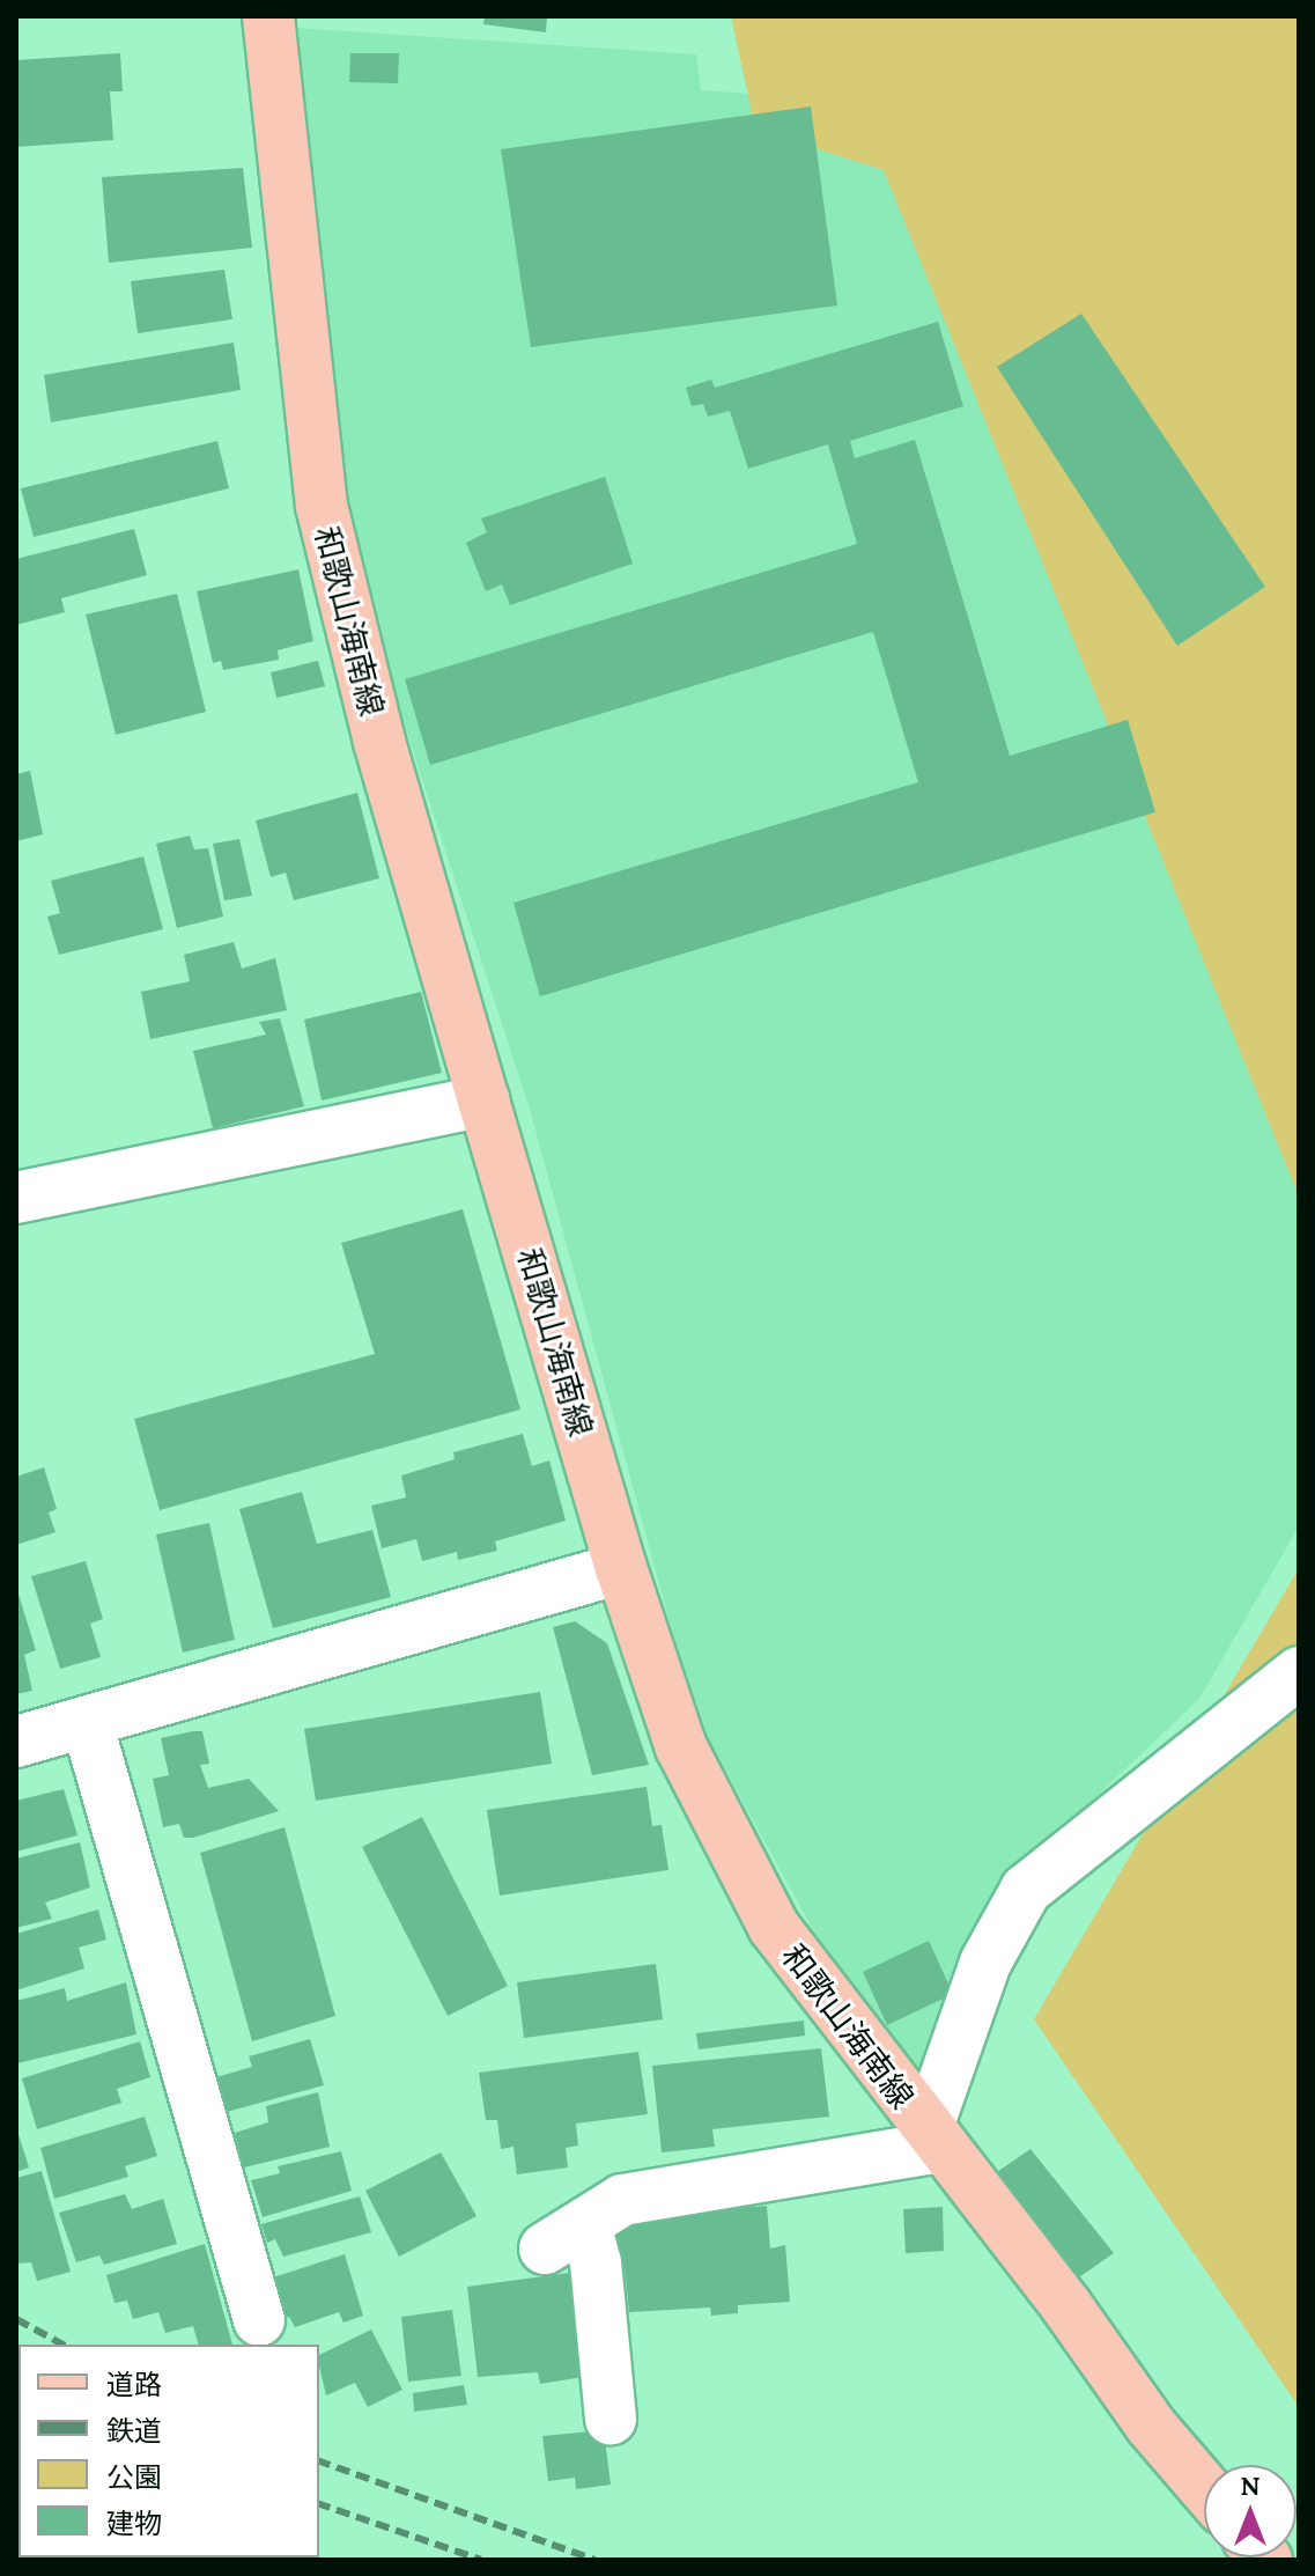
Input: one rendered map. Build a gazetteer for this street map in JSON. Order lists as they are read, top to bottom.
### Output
{
  "streets": {
    "main road": ["和歌山海南線"]
  },
  "legend": [
    "道路",
    "鉄道",
    "公園",
    "建物"
  ],
  "north": "top"
}
